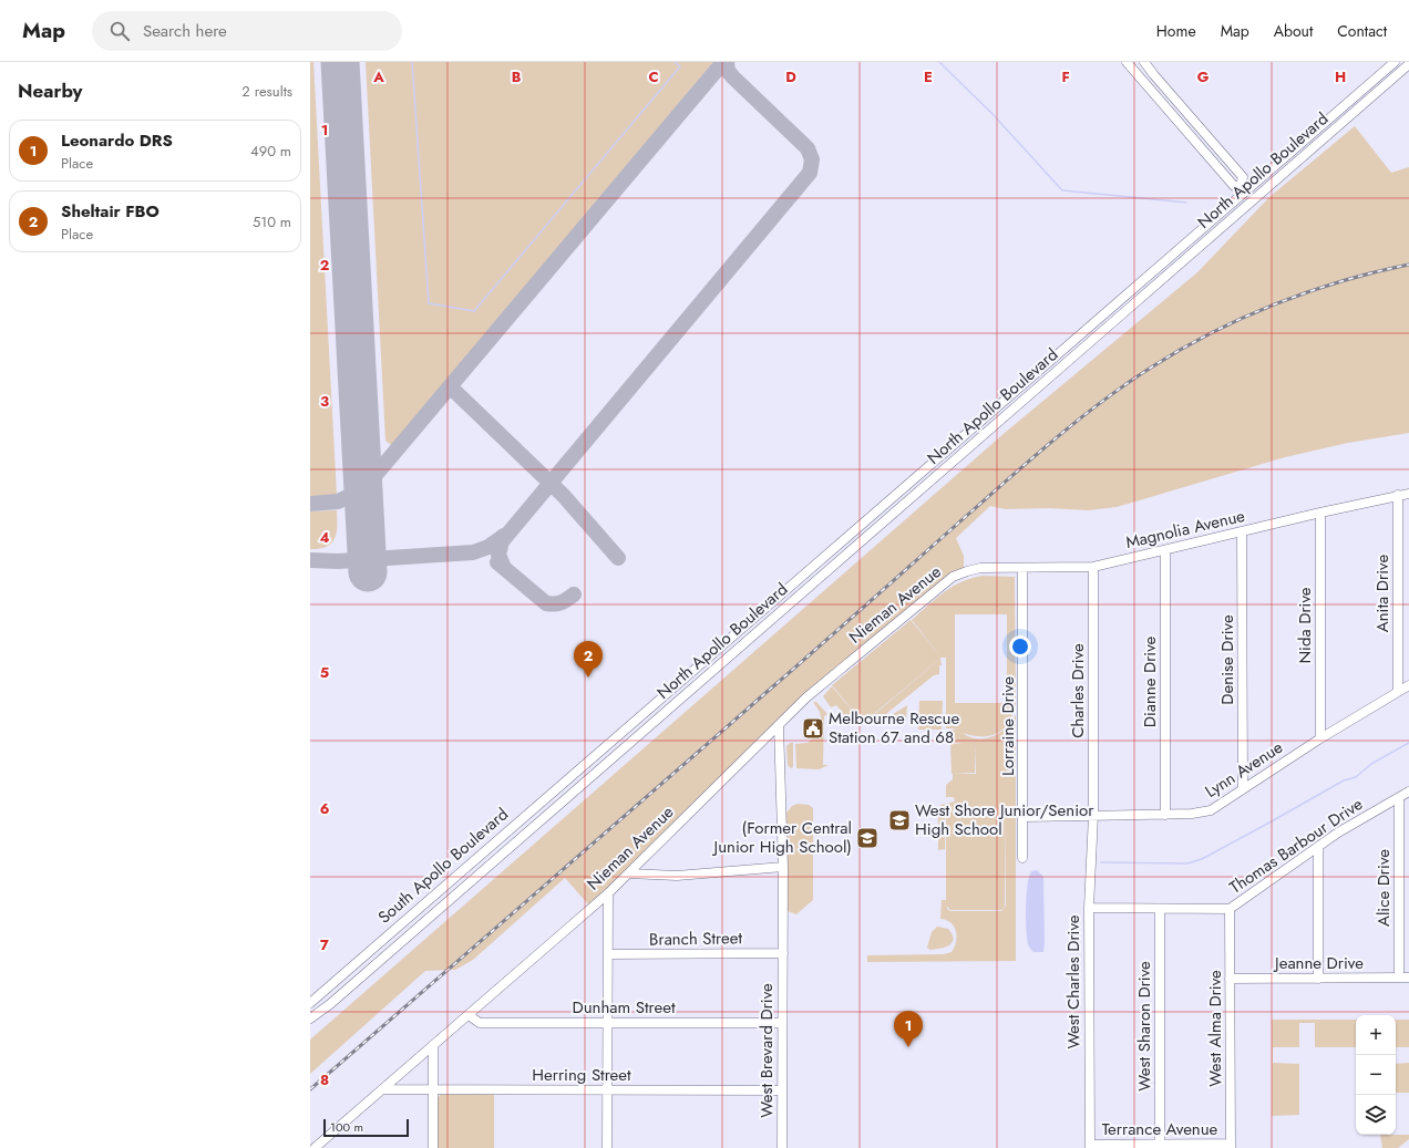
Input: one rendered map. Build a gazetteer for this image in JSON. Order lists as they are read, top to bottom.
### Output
{
  "streets": {
    "street": [
      "North Apollo Boulevard",
      "Magnolia Avenue",
      "Anita Drive",
      "Nieman Avenue",
      "Nida Drive",
      "Denise Drive",
      "Dianne Drive",
      "Charles Drive",
      "Lorraine Drive",
      "Lynn Avenue",
      "Thomas Barbour Drive",
      "South Apollo Boulevard",
      "Alice Drive",
      "Branch Street",
      "Jeanne Drive",
      "West Charles Drive",
      "Dunham Street",
      "West Sharon Drive",
      "West Alma Drive",
      "West Brevard Drive",
      "Herring Street",
      "Terrance Avenue"
    ]
  },
  "crossings": [
    ["North Apollo Boulevard", "South Apollo Boulevard"],
    ["Magnolia Avenue", "Anita Drive"],
    ["Magnolia Avenue", "Nieman Avenue"],
    ["Magnolia Avenue", "Nida Drive"],
    ["Magnolia Avenue", "Denise Drive"],
    ["Magnolia Avenue", "Dianne Drive"],
    ["Magnolia Avenue", "Charles Drive"],
    ["Magnolia Avenue", "Lorraine Drive"],
    ["Anita Drive", "Lynn Avenue"],
    ["Nieman Avenue", "Dunham Street"],
    ["Nieman Avenue", "West Brevard Drive"],
    ["Nieman Avenue", "Herring Street"],
    ["Nida Drive", "Lynn Avenue"],
    ["Denise Drive", "Lynn Avenue"],
    ["Dianne Drive", "Lynn Avenue"],
    ["Charles Drive", "Lynn Avenue"],
    ["Charles Drive", "West Charles Drive"],
    ["Lorraine Drive", "Lynn Avenue"],
    ["Lynn Avenue", "West Charles Drive"],
    ["Thomas Barbour Drive", "Alice Drive"],
    ["Thomas Barbour Drive", "West Charles Drive"],
    ["Thomas Barbour Drive", "West Sharon Drive"],
    ["Thomas Barbour Drive", "West Alma Drive"],
    ["Alice Drive", "Jeanne Drive"],
    ["Branch Street", "West Brevard Drive"],
    ["Jeanne Drive", "West Alma Drive"],
    ["West Charles Drive", "Terrance Avenue"],
    ["Dunham Street", "West Brevard Drive"],
    ["West Sharon Drive", "Terrance Avenue"],
    ["West Alma Drive", "Terrance Avenue"],
    ["West Brevard Drive", "Herring Street"]
  ],
  "places": {
    "public building": ["Melbourne Rescue Station 67 and 68"],
    "school or university": ["West Shore Junior/Senior High School", "(Former Central Junior High School)"]
  },
  "scale_bar": "100 m",
  "page": {
    "header": "Map",
    "search": "Search here",
    "nav": [
      "Home",
      "Map",
      "About",
      "Contact"
    ],
    "heading": ["Nearby", "2 results"],
    "list": [
      {
        "mark": "1",
        "name": "Leonardo DRS",
        "note": "Place",
        "value": "490 m"
      },
      {
        "mark": "2",
        "name": "Sheltair FBO",
        "note": "Place",
        "value": "510 m"
      }
    ],
    "pins": ["2", "1"],
    "map_buttons": ["+", "−"],
    "scale": "100 m"
  },
  "grid": {
    "columns": [
      "A",
      "B",
      "C",
      "D",
      "E",
      "F",
      "G",
      "H"
    ],
    "rows": [
      "1",
      "2",
      "3",
      "4",
      "5",
      "6",
      "7",
      "8"
    ]
  }
}
